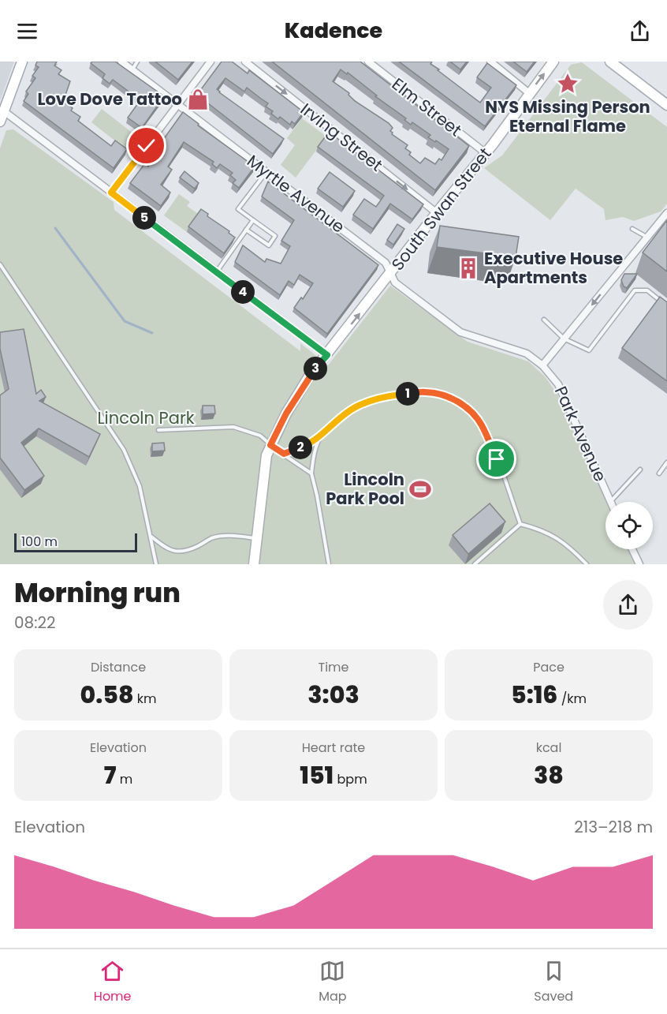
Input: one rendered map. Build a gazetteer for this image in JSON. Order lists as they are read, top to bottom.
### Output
{
  "streets": {
    "street": [
      "Elm Street",
      "Irving Street",
      "Myrtle Avenue",
      "South Swan Street",
      "Park Avenue"
    ]
  },
  "crossings": [
    ["Elm Street", "South Swan Street"],
    ["Irving Street", "South Swan Street"],
    ["Myrtle Avenue", "South Swan Street"],
    ["Myrtle Avenue", "Park Avenue"]
  ],
  "one_way": ["Irving Street"],
  "parks": ["Lincoln Park"],
  "places": {
    "place": ["NYS Missing Person Eternal Flame"],
    "shop": ["Love Dove Tattoo"],
    "building": ["Executive House Apartments"],
    "sports": ["Lincoln Park Pool"]
  },
  "scale_bar": "100 m",
  "page": {
    "header": "Kadence",
    "pins": [
      "5",
      "4",
      "3",
      "1",
      "2"
    ],
    "scale": "100 m",
    "heading": ["Morning run", "08:22"],
    "stats": [
      ["Distance", "0.58 km"],
      ["Time", "3:03"],
      ["Pace", "5:16 /km"],
      ["Elevation", "7 m"],
      ["Heart rate", "151 bpm"],
      ["kcal", "38"]
    ],
    "chart": ["Elevation", "213–218 m"],
    "tabs": ["Home", "Map", "Saved"]
  }
}
